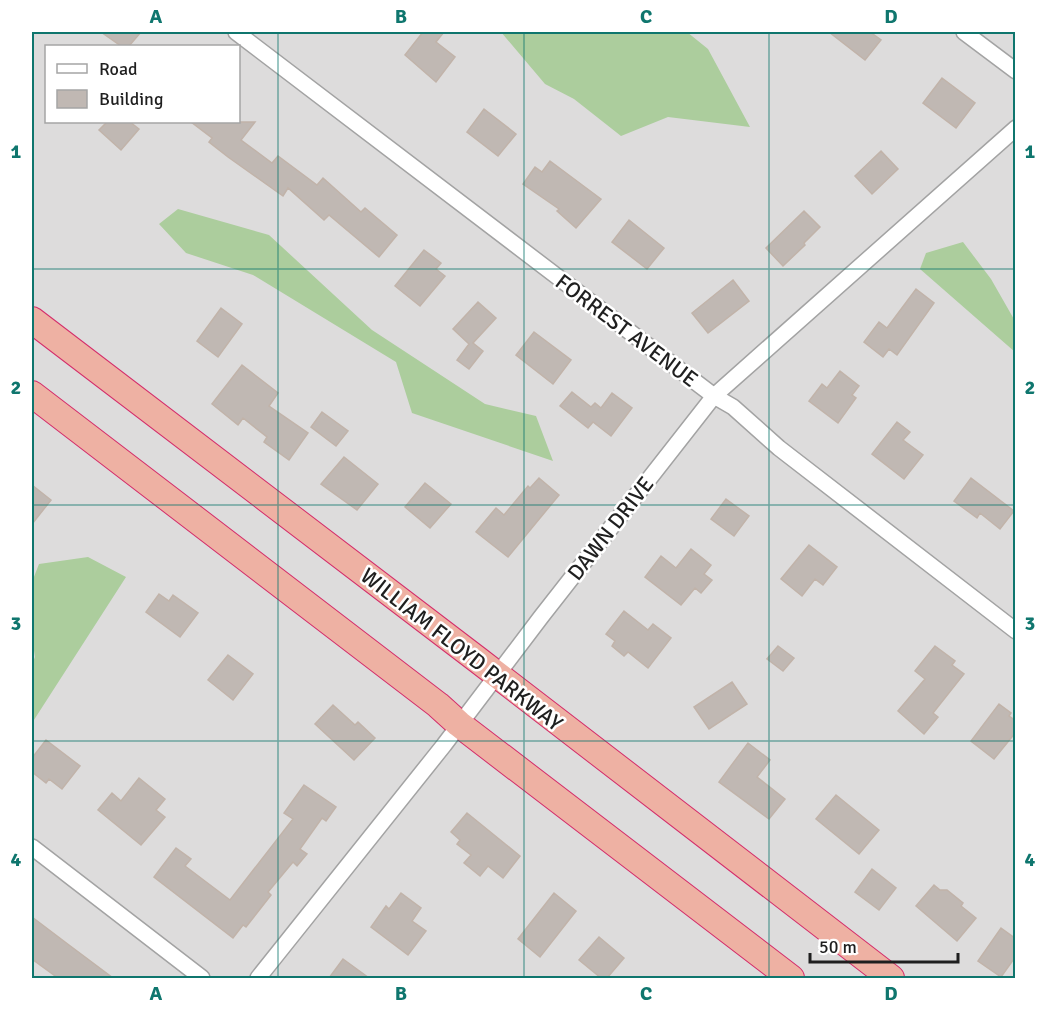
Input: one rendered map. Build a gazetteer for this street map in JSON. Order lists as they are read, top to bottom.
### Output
{
  "streets": {
    "highway": ["WILLIAM FLOYD PARKWAY"],
    "street": ["FORREST AVENUE", "DAWN DRIVE"]
  },
  "crossings": [
    ["FORREST AVENUE", "DAWN DRIVE"],
    ["DAWN DRIVE", "WILLIAM FLOYD PARKWAY"]
  ],
  "legend": ["Road", "Building"],
  "scale_bar": "50 m",
  "grid": {
    "columns": [
      "A",
      "B",
      "C",
      "D"
    ],
    "rows": [
      "1",
      "2",
      "3",
      "4"
    ]
  }
}
